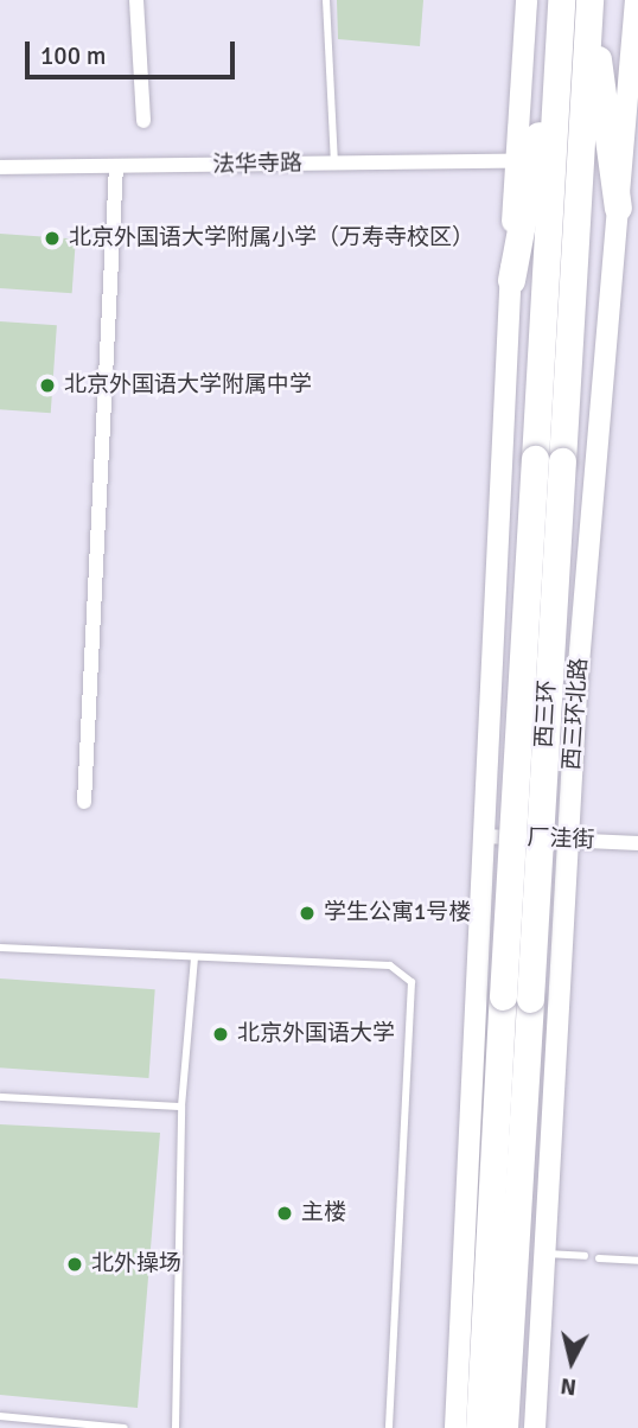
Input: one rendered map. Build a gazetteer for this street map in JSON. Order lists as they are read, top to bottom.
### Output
{
  "streets": {
    "highway": ["西三环"],
    "street": ["法华寺路", "西三环北路", "厂洼街"]
  },
  "crossings": [
    ["西三环北路", "厂洼街"]
  ],
  "places": [
    "北京外国语大学附属小学（万寿寺校区）",
    "北京外国语大学附属中学",
    "学生公寓1号楼",
    "北京外国语大学",
    "主楼",
    "北外操场"
  ],
  "scale_bar": "100 m",
  "north": "bottom"
}
